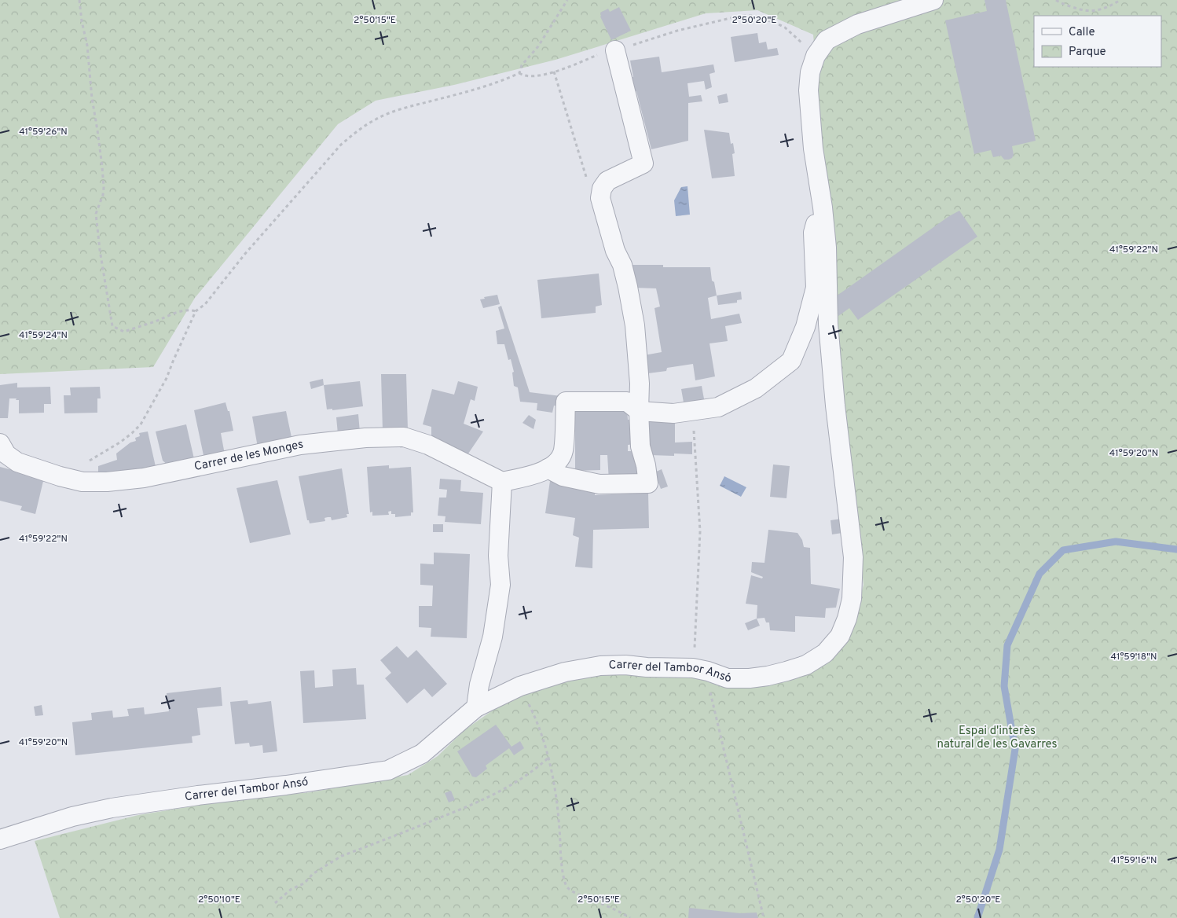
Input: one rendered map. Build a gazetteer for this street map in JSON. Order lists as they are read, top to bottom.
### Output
{
  "streets": {
    "street": ["Carrer de les Monges", "Carrer del Tambor Ansó"]
  },
  "parks": ["Espai d'interès natural de les Gavarres"],
  "legend": ["Calle", "Parque"],
  "coordinates": [
    "2°50'15\"E",
    "2°50'20\"E",
    "41°59'26\"N",
    "41°59'22\"N",
    "41°59'24\"N",
    "41°59'20\"N",
    "41°59'18\"N",
    "41°59'16\"N",
    "2°50'10\"E"
  ]
}
